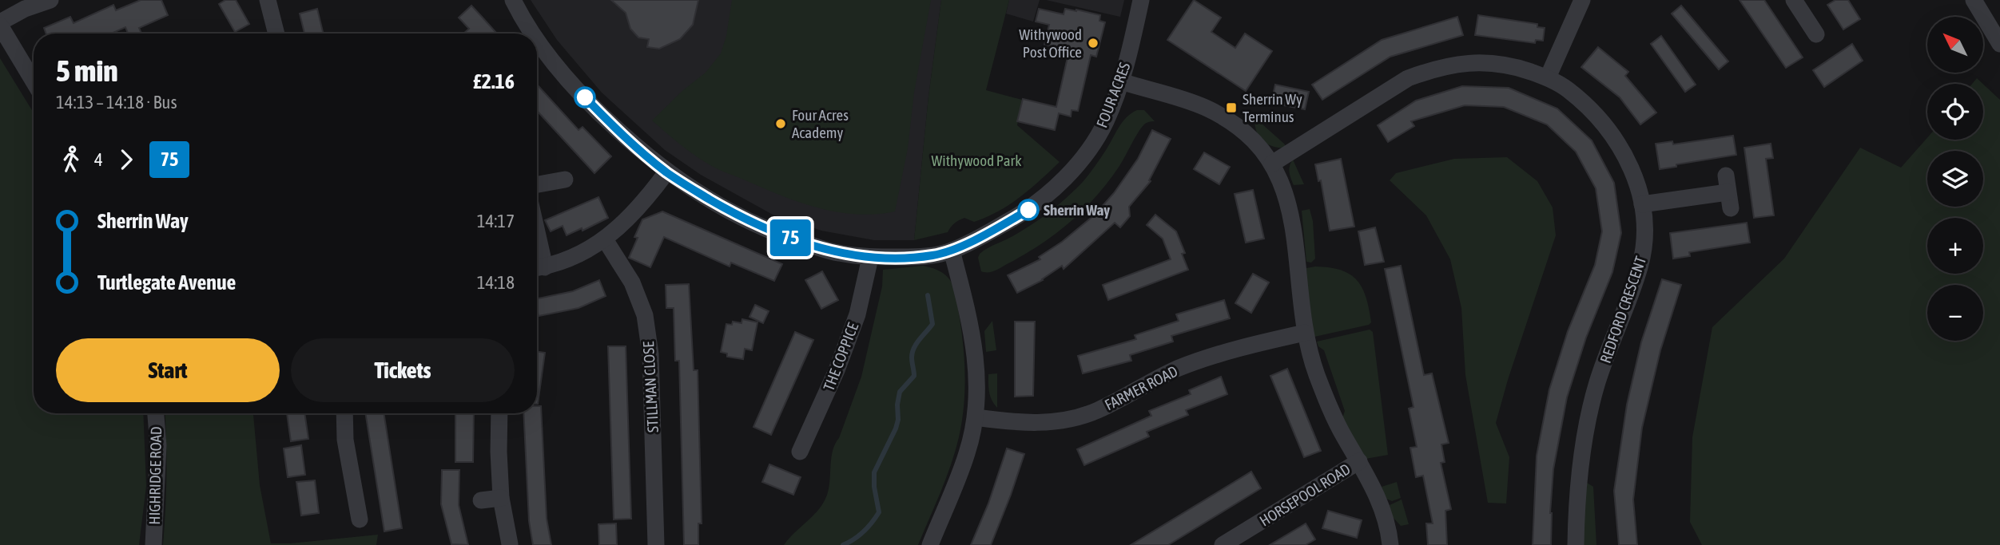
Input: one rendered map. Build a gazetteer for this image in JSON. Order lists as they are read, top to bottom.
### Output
{
  "streets": {
    "street": [
      "FOUR ACRES",
      "REDFORD CRESCENT",
      "THE COPPICE",
      "STILLMAN CLOSE",
      "FARMER ROAD",
      "HIGHRIDGE ROAD",
      "HORSEPOOL ROAD"
    ]
  },
  "crossings": [
    ["FOUR ACRES", "THE COPPICE"]
  ],
  "parks": ["Withywood Park"],
  "places": {
    "other": ["Withywood Post Office", "Four Acres Academy", "Sherrin Way"],
    "transit": ["Sherrin Wy Terminus"]
  },
  "lines": ["bus line 75"],
  "north": "top left",
  "page": {
    "on_map": "75",
    "map_buttons": ["+", "−"],
    "heading": ["5 min", "14:13 – 14:18 · Bus", "£2.16"],
    "legs": ["4", "75"],
    "list": [
      {
        "name": "Sherrin Way",
        "value": "14:17"
      },
      {
        "name": "Turtlegate Avenue",
        "value": "14:18"
      }
    ],
    "buttons": ["Start", "Tickets"]
  }
}
